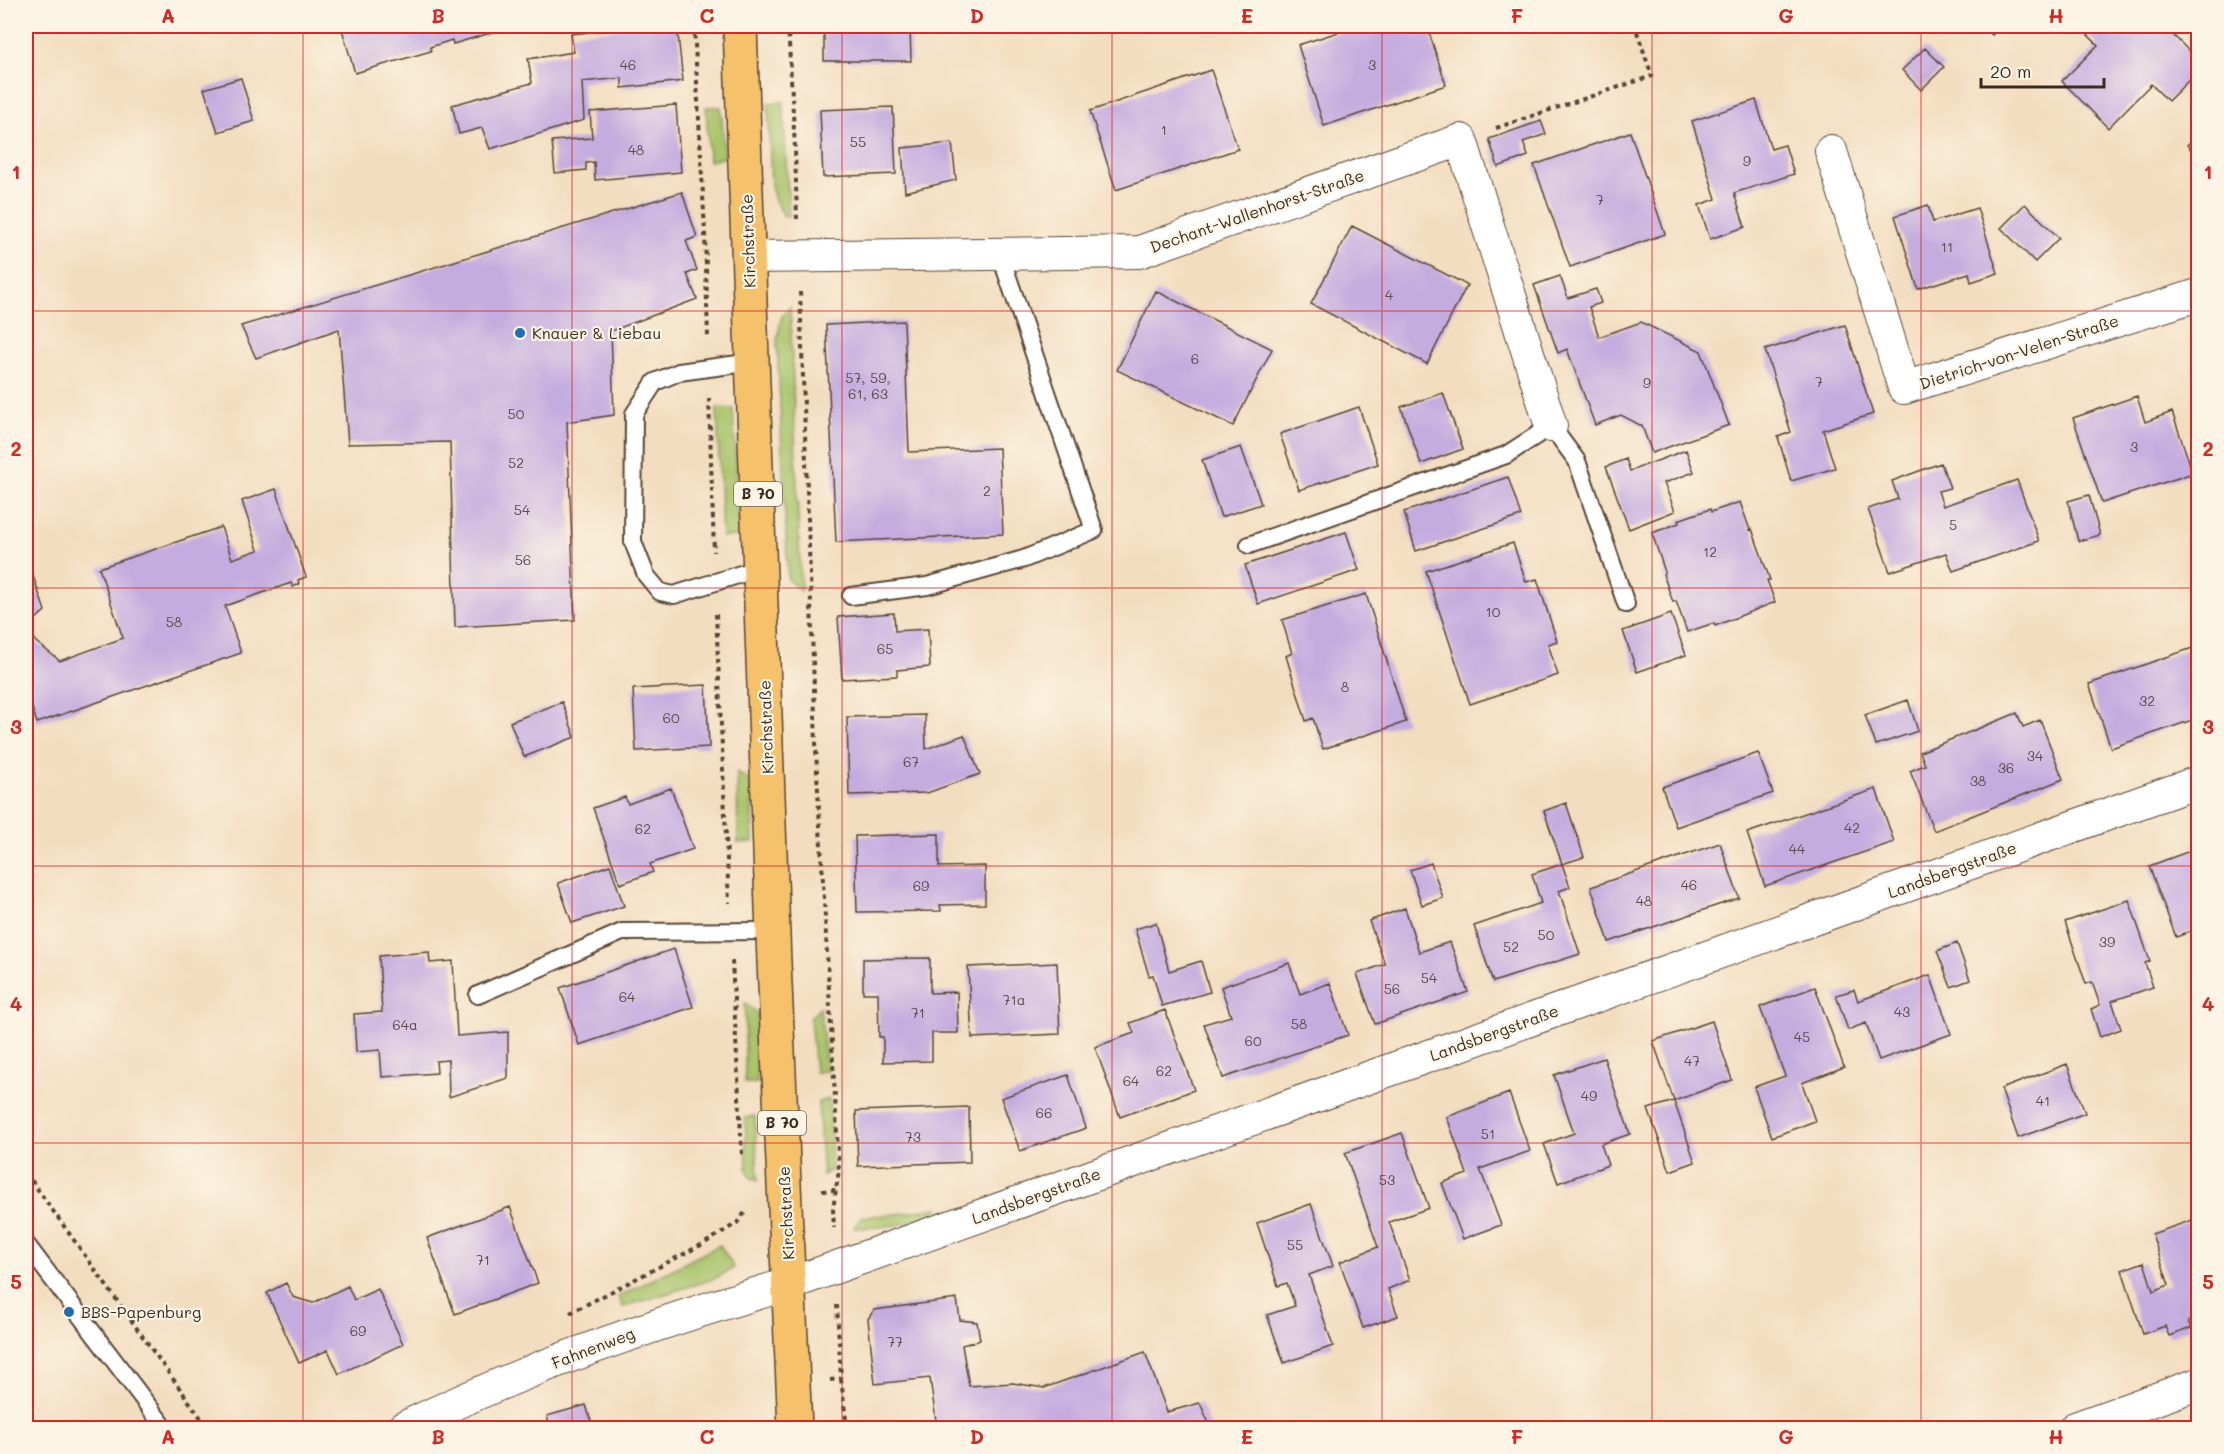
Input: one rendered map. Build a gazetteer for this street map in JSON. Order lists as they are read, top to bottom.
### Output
{
  "streets": {
    "main road": ["Kirchstraße", "B 70"],
    "street": [
      "Dechant-Wallenhorst-Straße",
      "Dietrich-von-Velen-Straße",
      "Landsbergstraße",
      "Fahnenweg"
    ]
  },
  "crossings": [
    ["Dechant-Wallenhorst-Straße", "Kirchstraße"],
    ["Kirchstraße", "Landsbergstraße"],
    ["Kirchstraße", "Fahnenweg"],
    ["Landsbergstraße", "Fahnenweg"]
  ],
  "places": ["Knauer & Liebau", "BBS-Papenburg"],
  "house_numbers": [
    "46",
    "3",
    "1",
    "55",
    "48",
    "9",
    "7",
    "11",
    "4",
    "6",
    "57, 59, 61, 63",
    "7",
    "9",
    "50",
    "3",
    "52",
    "2",
    "54",
    "5",
    "12",
    "56",
    "10",
    "58",
    "65",
    "8",
    "32",
    "60",
    "34",
    "67",
    "36",
    "38",
    "42",
    "62",
    "44",
    "46",
    "69",
    "48",
    "50",
    "39",
    "52",
    "54",
    "56",
    "64",
    "71a",
    "43",
    "71",
    "58",
    "64a",
    "45",
    "60",
    "47",
    "62",
    "64",
    "49",
    "41",
    "66",
    "51",
    "73",
    "53",
    "55",
    "71",
    "69",
    "77"
  ],
  "scale_bar": "20 m",
  "grid": {
    "columns": [
      "A",
      "B",
      "C",
      "D",
      "E",
      "F",
      "G",
      "H"
    ],
    "rows": [
      "1",
      "2",
      "3",
      "4",
      "5"
    ]
  }
}
